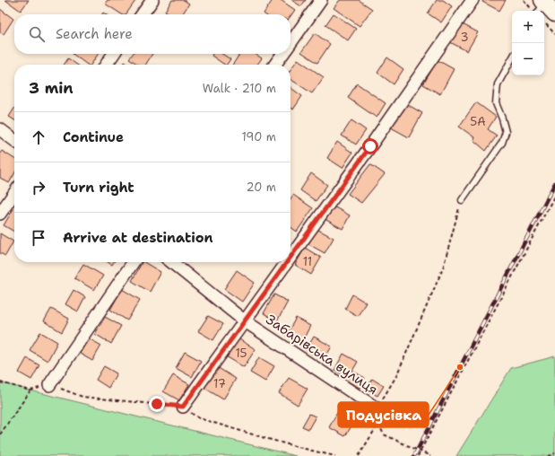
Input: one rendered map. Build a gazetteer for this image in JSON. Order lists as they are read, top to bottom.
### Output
{
  "streets": {
    "street": ["Забарівська вулиця"]
  },
  "places": ["Подусівка"],
  "house_numbers": [
    "3",
    "5А",
    "11",
    "15",
    "17"
  ],
  "page": {
    "map_buttons": ["+", "−"],
    "search": "Search here",
    "heading": ["3 min", "Walk · 210 m"],
    "list": [
      ["Continue", "190 m"],
      ["Turn right", "20 m"],
      "Arrive at destination"
    ]
  }
}
